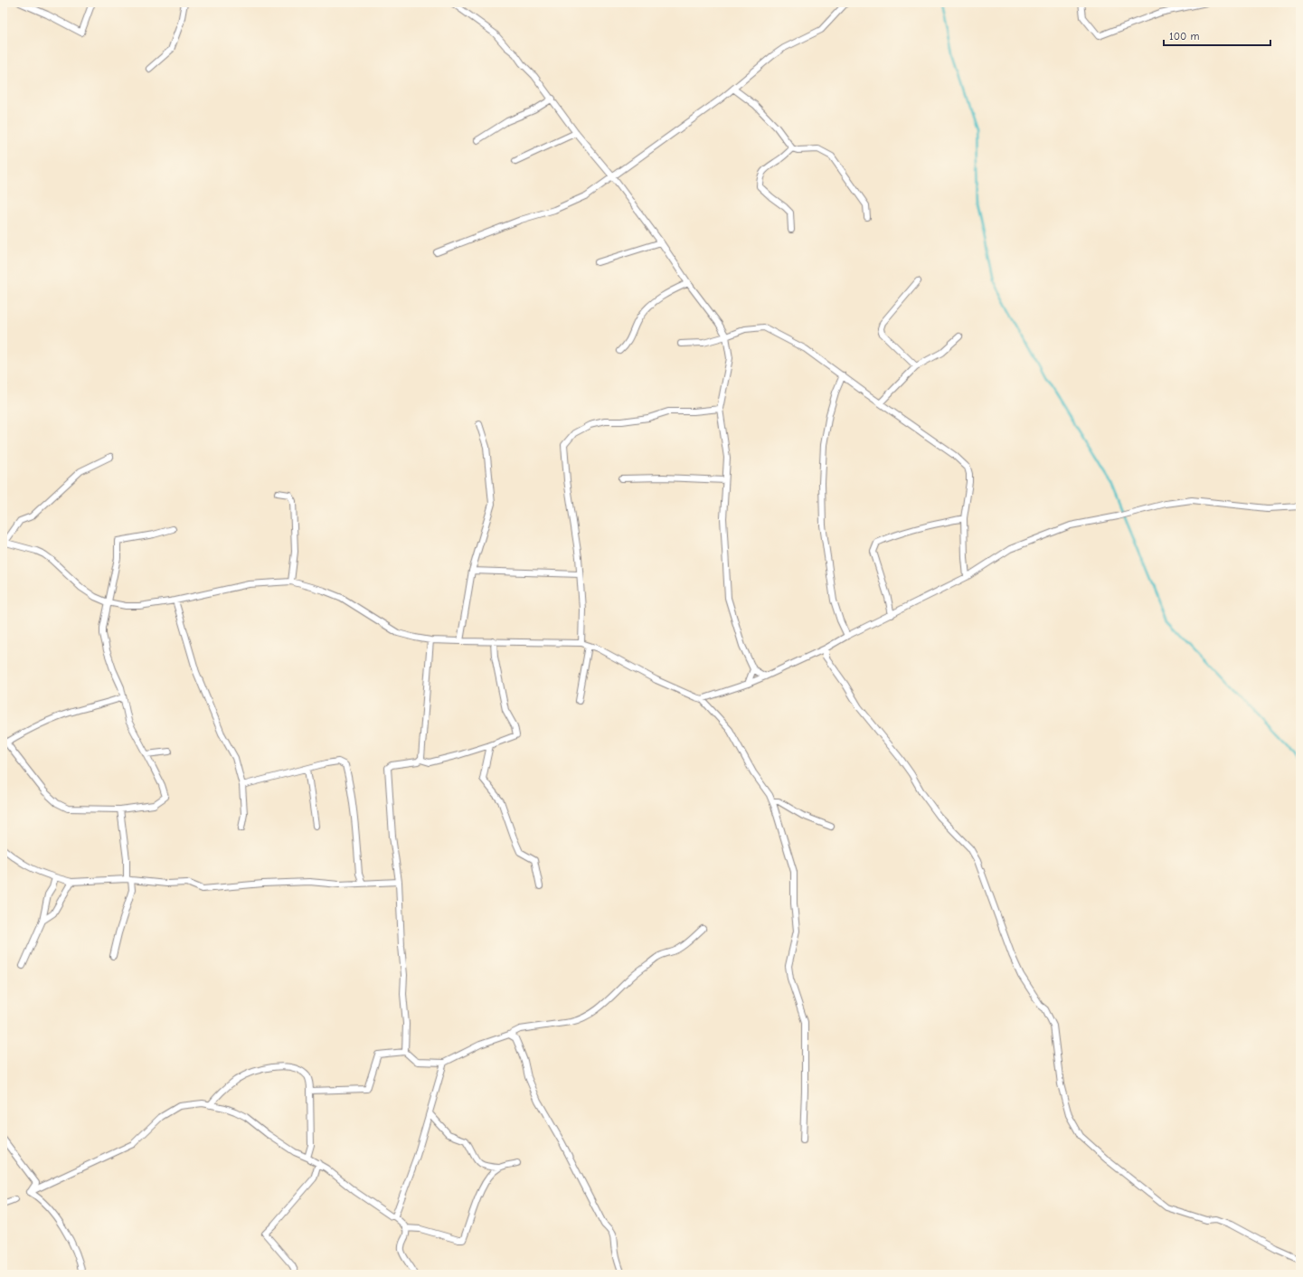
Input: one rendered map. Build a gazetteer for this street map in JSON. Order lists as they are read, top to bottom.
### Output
{
  "scale_bar": "100 m"
}
